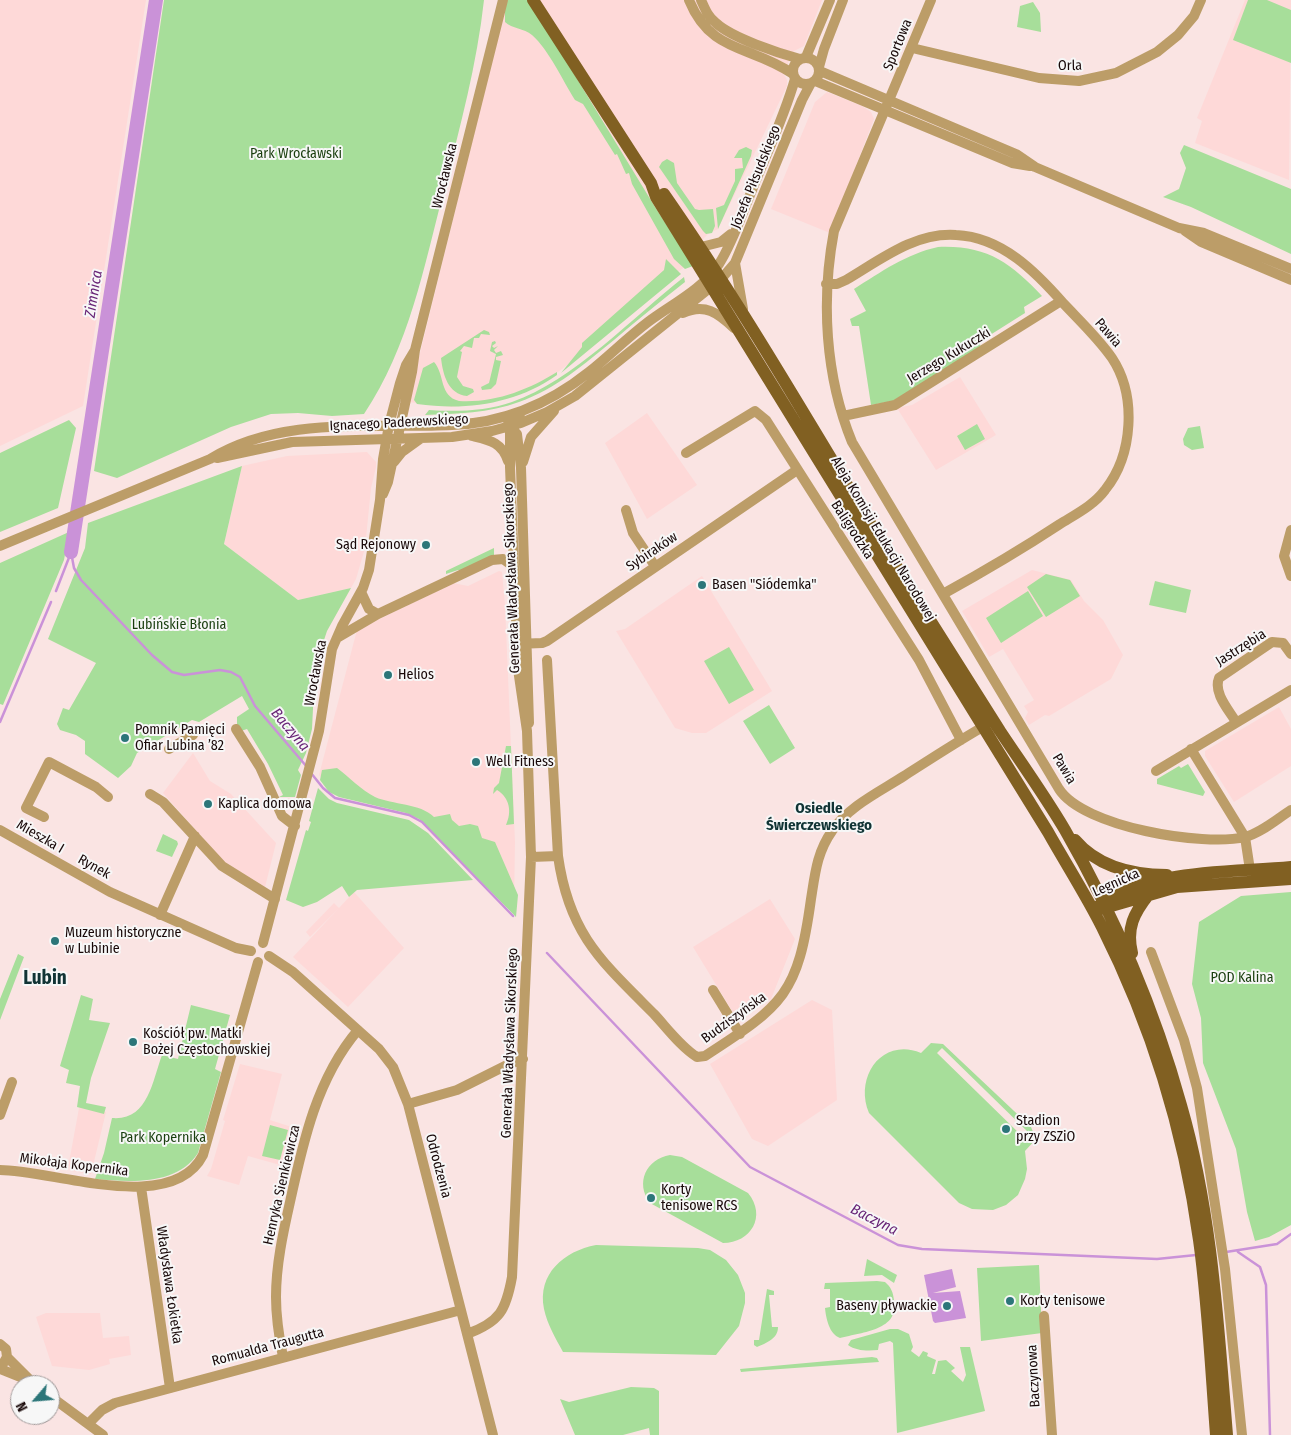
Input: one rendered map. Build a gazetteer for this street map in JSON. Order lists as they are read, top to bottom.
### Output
{
  "streets": {
    "main road": ["Aleja Komisji Edukacji Narodowej", "Legnicka"],
    "street": [
      "Sportowa",
      "Orla",
      "Wrocławska",
      "Józefa Piłsudskiego",
      "Pawia",
      "Jerzego Kukuczki",
      "Ignacego Paderewskiego",
      "Baligrodzka",
      "Sybiraków",
      "Generała Władysława Sikorskiego",
      "Jastrzębia",
      "Mieszka I",
      "Rynek",
      "Budziszyńska",
      "Mikołaja Kopernika",
      "Odrodzenia",
      "Henryka Sienkiewicza",
      "Władysława Łokietka",
      "Romualda Traugutta",
      "Baczynowa"
    ]
  },
  "crossings": [
    ["Sportowa", "Orla"],
    ["Sportowa", "Pawia"],
    ["Wrocławska", "Ignacego Paderewskiego"],
    ["Wrocławska", "Mikołaja Kopernika"],
    ["Wrocławska", "Odrodzenia"],
    ["Józefa Piłsudskiego", "Ignacego Paderewskiego"],
    ["Józefa Piłsudskiego", "Aleja Komisji Edukacji Narodowej"],
    ["Pawia", "Jerzego Kukuczki"],
    ["Ignacego Paderewskiego", "Aleja Komisji Edukacji Narodowej"],
    ["Ignacego Paderewskiego", "Generała Władysława Sikorskiego"],
    ["Baligrodzka", "Sybiraków"],
    ["Baligrodzka", "Budziszyńska"],
    ["Aleja Komisji Edukacji Narodowej", "Legnicka"],
    ["Aleja Komisji Edukacji Narodowej", "Budziszyńska"],
    ["Sybiraków", "Generała Władysława Sikorskiego"],
    ["Generała Władysława Sikorskiego", "Odrodzenia"],
    ["Mieszka I", "Rynek"],
    ["Mikołaja Kopernika", "Odrodzenia"],
    ["Mikołaja Kopernika", "Władysława Łokietka"],
    ["Odrodzenia", "Henryka Sienkiewicza"],
    ["Odrodzenia", "Romualda Traugutta"],
    ["Henryka Sienkiewicza", "Romualda Traugutta"],
    ["Władysława Łokietka", "Romualda Traugutta"]
  ],
  "districts": ["Osiedle Świerczewskiego", "Lubin"],
  "water": ["Zimnica", "Baczyna"],
  "parks": [
    "Park Wrocławski",
    "Lubińskie Błonia",
    "POD Kalina",
    "Park Kopernika"
  ],
  "places": [
    "Sąd Rejonowy",
    "Basen \"Siódemka\"",
    "Helios",
    "Pomnik Pamięci Ofiar Lubina ’82",
    "Well Fitness",
    "Kaplica domowa",
    "Muzeum historyczne w Lubinie",
    "Kościół pw. Matki Bożej Częstochowskiej",
    "Stadion przy ZSZiO",
    "Korty tenisowe RCS",
    "Korty tenisowe",
    "Baseny pływackie"
  ],
  "north": "bottom left"
}
